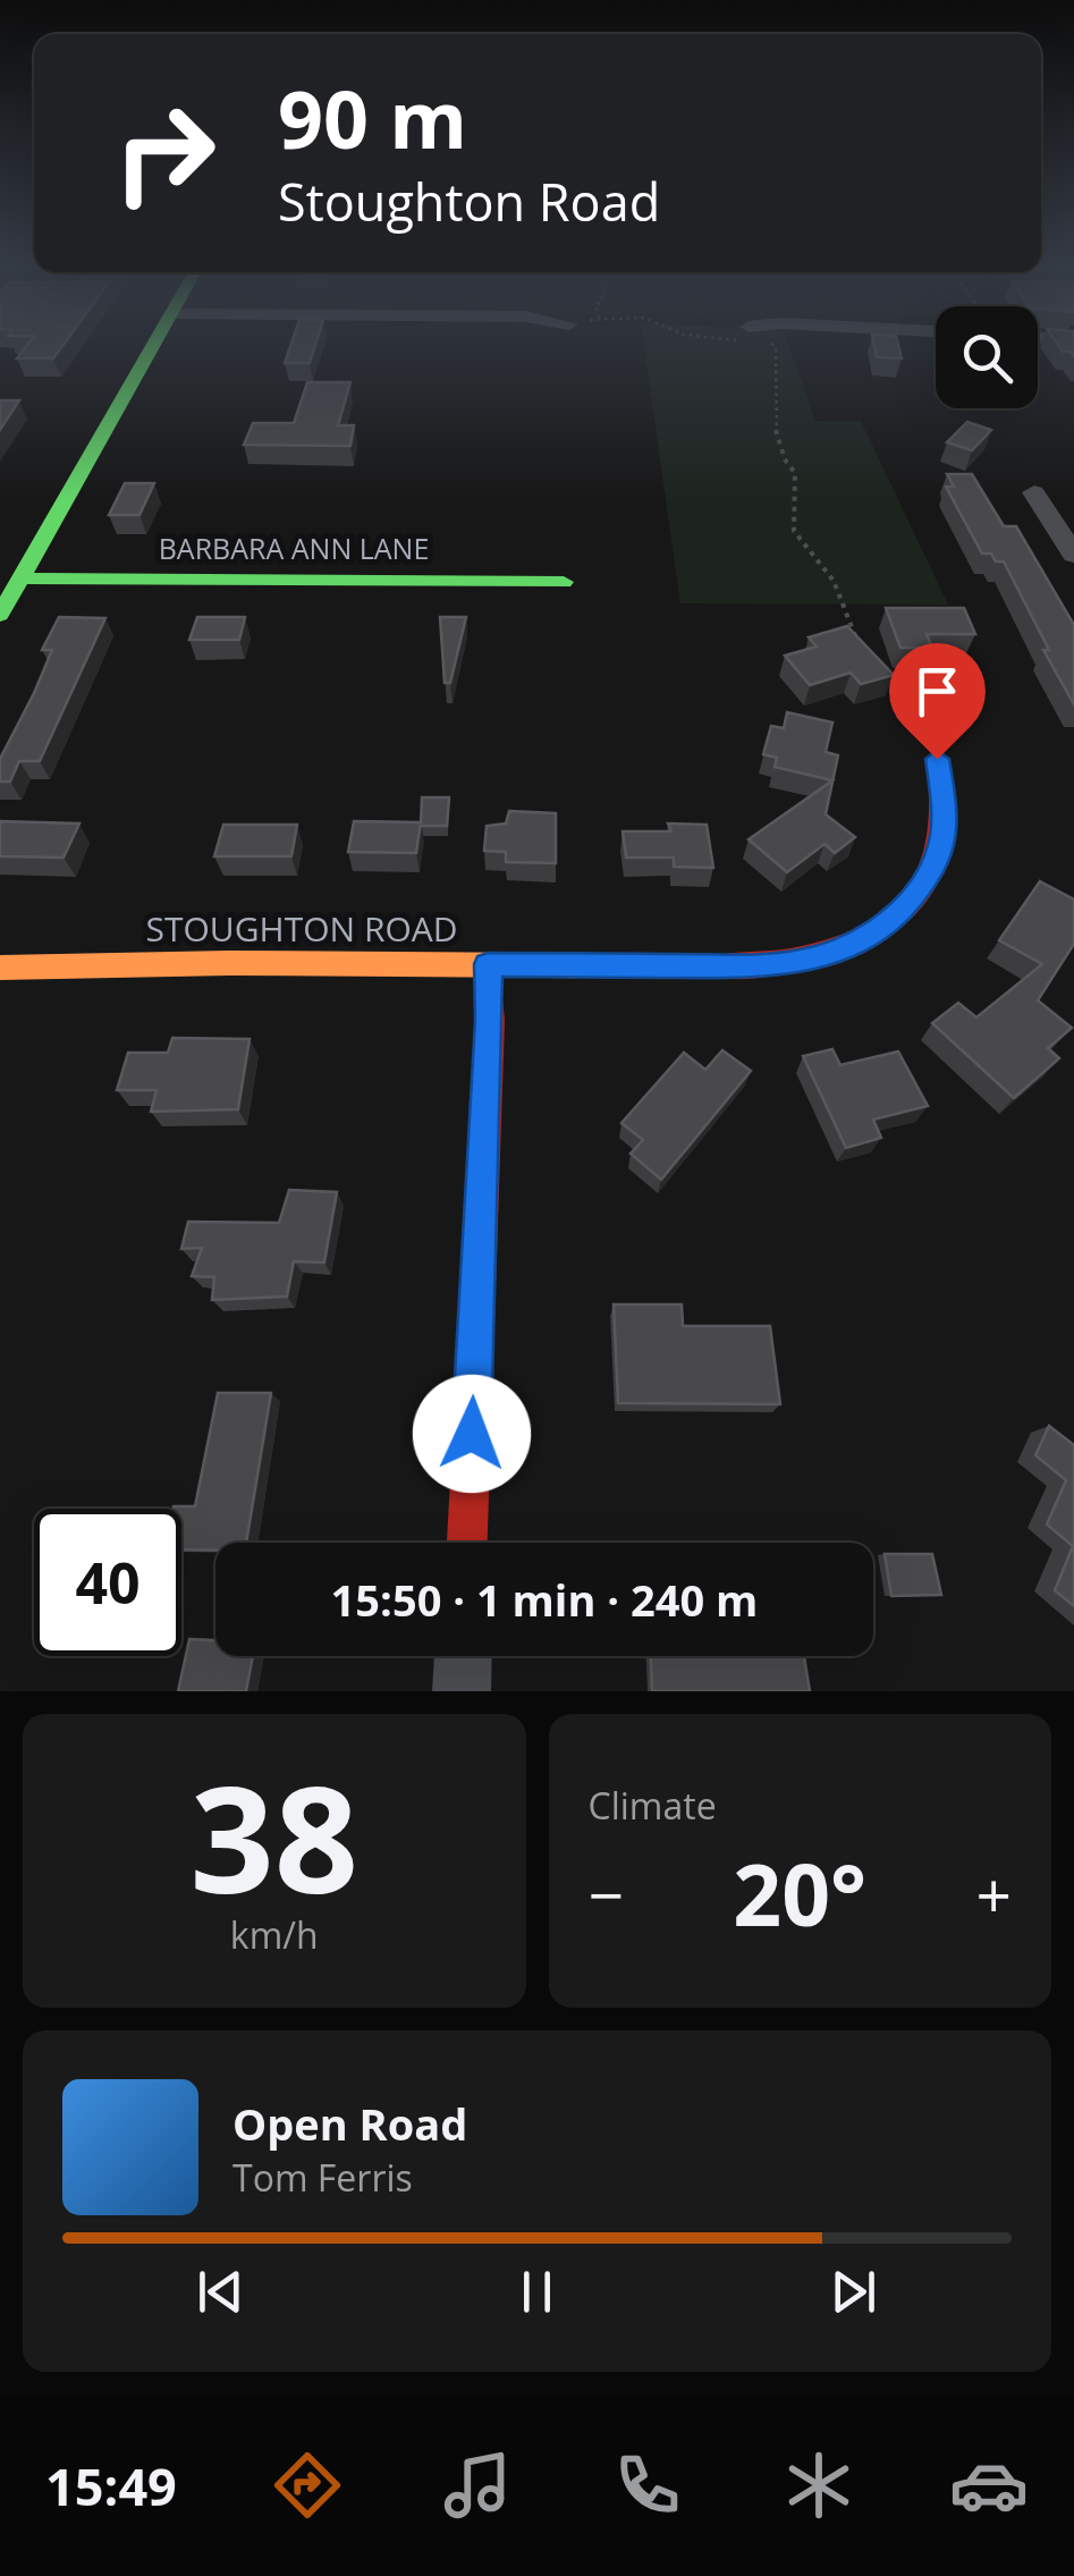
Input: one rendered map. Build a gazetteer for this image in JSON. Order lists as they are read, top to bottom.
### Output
{
  "streets": {
    "street": ["BARBARA ANN LANE", "STOUGHTON ROAD"]
  },
  "page": {
    "turn": ["90 m", "Stoughton Road"],
    "limit": "40",
    "trip": "15:50 · 1 min · 240 m",
    "tile": [
      ["38", "km/h"],
      "Climate"
    ],
    "heat": ["−", "20°", "+"],
    "song": ["Open Road", "Tom Ferris"],
    "tabs": "15:49"
  }
}
